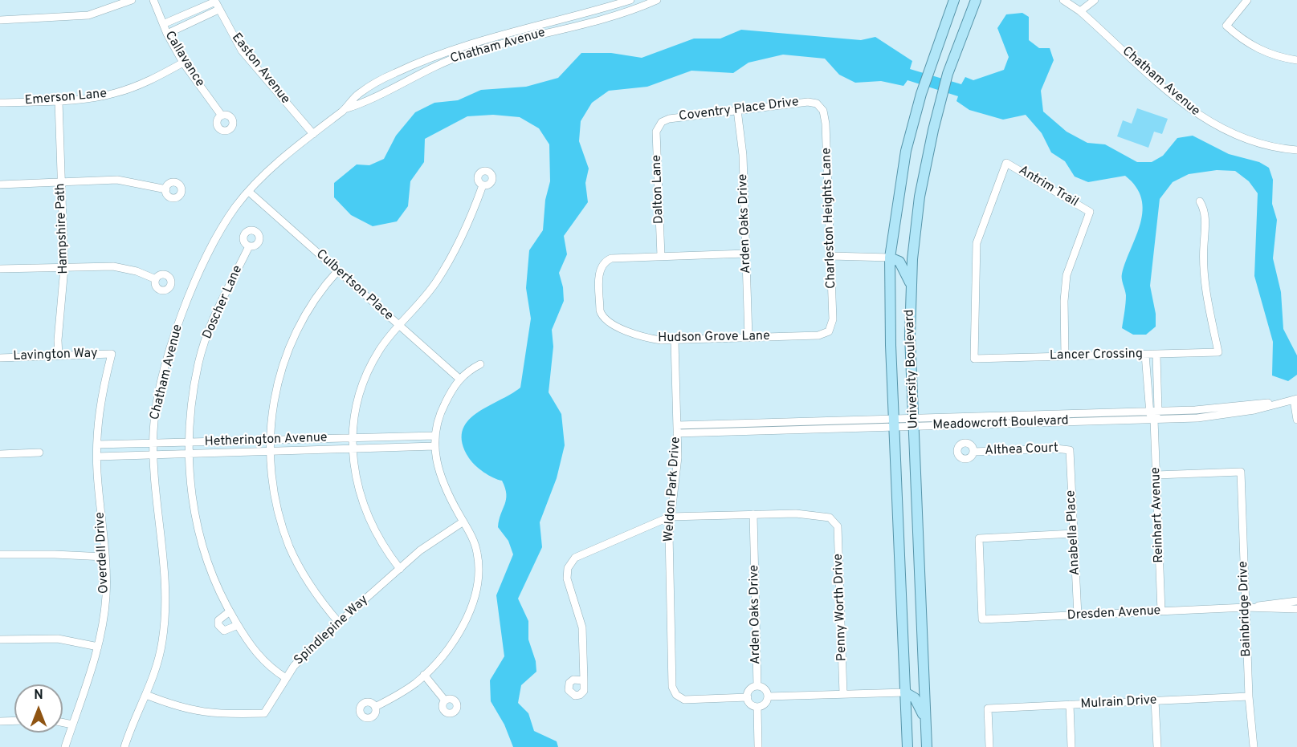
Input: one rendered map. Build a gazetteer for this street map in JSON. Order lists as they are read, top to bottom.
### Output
{
  "streets": {
    "main road": ["University Boulevard"],
    "street": [
      "Chatham Avenue",
      "Callavance",
      "Easton Avenue",
      "Emerson Lane",
      "Coventry Place Drive",
      "Antrim Trail",
      "Dalton Lane",
      "Charleston Heights Lane",
      "Arden Oaks Drive",
      "Hampshire Path",
      "Culbertson Place",
      "Doscher Lane",
      "Hudson Grove Lane",
      "Lavington Way",
      "Lancer Crossing",
      "Meadowcroft Boulevard",
      "Hetherington Avenue",
      "Althea Court",
      "Weldon Park Drive",
      "Reinhart Avenue",
      "Anabella Place",
      "Overdell Drive",
      "Penny Worth Drive",
      "Bainbridge Drive",
      "Dresden Avenue",
      "Spindlepine Way",
      "Mulrain Drive"
    ]
  },
  "crossings": [
    ["Chatham Avenue", "Easton Avenue"],
    ["Chatham Avenue", "Culbertson Place"],
    ["Chatham Avenue", "Hetherington Avenue"],
    ["Chatham Avenue", "Spindlepine Way"],
    ["Callavance", "Emerson Lane"],
    ["Emerson Lane", "Hampshire Path"],
    ["Coventry Place Drive", "Dalton Lane"],
    ["Coventry Place Drive", "Charleston Heights Lane"],
    ["Coventry Place Drive", "Arden Oaks Drive"],
    ["Antrim Trail", "Lancer Crossing"],
    ["Dalton Lane", "Hudson Grove Lane"],
    ["Charleston Heights Lane", "Hudson Grove Lane"],
    ["Arden Oaks Drive", "Hudson Grove Lane"],
    ["Arden Oaks Drive", "Weldon Park Drive"],
    ["Arden Oaks Drive", "Penny Worth Drive"],
    ["Hampshire Path", "Lavington Way"],
    ["Doscher Lane", "Hetherington Avenue"],
    ["Doscher Lane", "Spindlepine Way"],
    ["Hudson Grove Lane", "Weldon Park Drive"],
    ["Lavington Way", "Overdell Drive"],
    ["Lancer Crossing", "Reinhart Avenue"],
    ["University Boulevard", "Meadowcroft Boulevard"],
    ["Meadowcroft Boulevard", "Weldon Park Drive"],
    ["Meadowcroft Boulevard", "Reinhart Avenue"],
    ["Hetherington Avenue", "Overdell Drive"],
    ["Althea Court", "Anabella Place"],
    ["Reinhart Avenue", "Bainbridge Drive"],
    ["Reinhart Avenue", "Dresden Avenue"],
    ["Anabella Place", "Dresden Avenue"],
    ["Bainbridge Drive", "Dresden Avenue"],
    ["Bainbridge Drive", "Mulrain Drive"]
  ],
  "north": "top"
}
